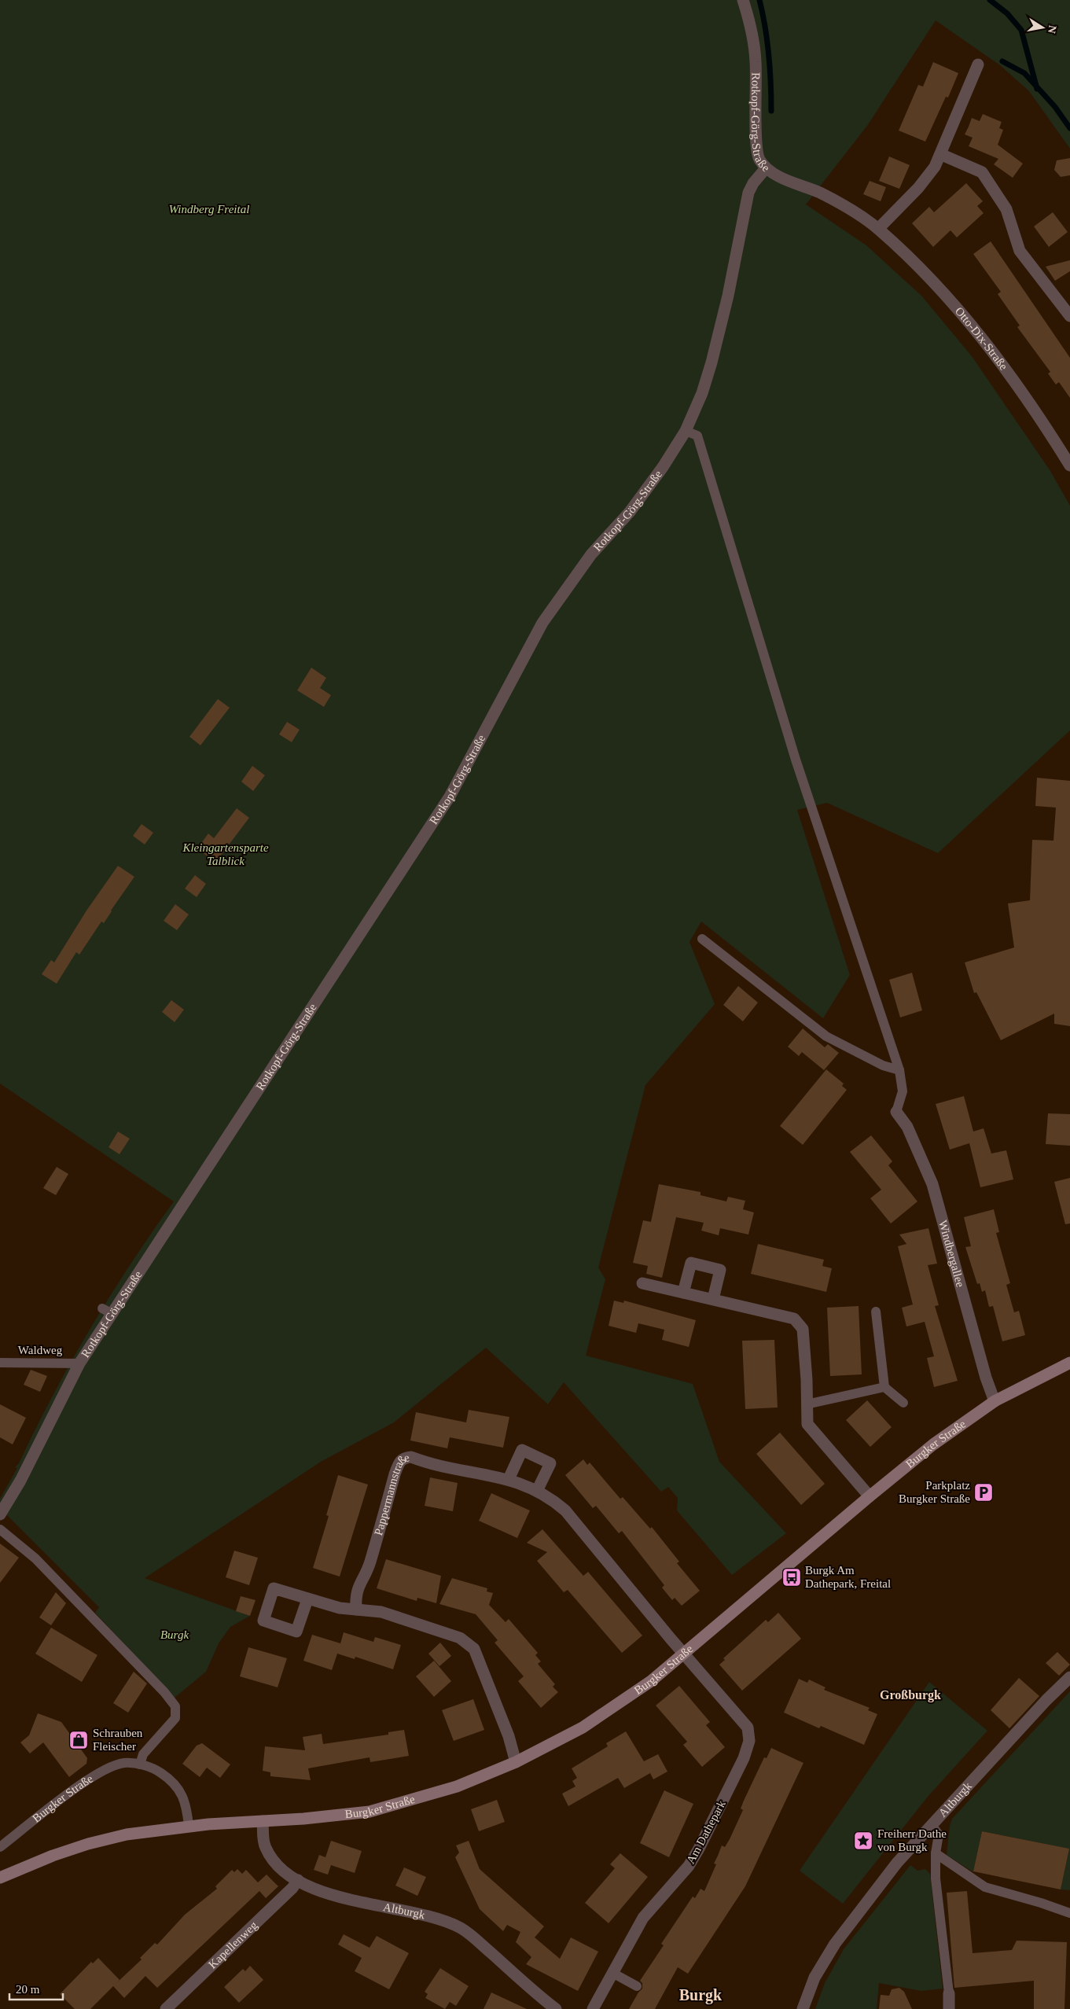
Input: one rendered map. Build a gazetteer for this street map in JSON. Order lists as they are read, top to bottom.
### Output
{
  "streets": {
    "main road": ["Burgker Straße"],
    "street": [
      "Rotkopf-Görg-Straße",
      "Otto-Dix-Straße",
      "Windbergallee",
      "Pappermannstraße",
      "Altburgk",
      "Am Dathepark",
      "Kapellenweg"
    ],
    "lane": ["Waldweg"]
  },
  "crossings": [
    ["Rotkopf-Görg-Straße", "Otto-Dix-Straße"],
    ["Rotkopf-Görg-Straße", "Waldweg"],
    ["Windbergallee", "Burgker Straße"],
    ["Burgker Straße", "Pappermannstraße"],
    ["Burgker Straße", "Altburgk"],
    ["Burgker Straße", "Am Dathepark"],
    ["Pappermannstraße", "Am Dathepark"],
    ["Altburgk", "Kapellenweg"]
  ],
  "districts": ["Großburgk", "Burgk"],
  "parks": ["Windberg Freital", "Kleingartensparte Talblick", "Burgk"],
  "places": {
    "parking": ["Parkplatz Burgker Straße"],
    "bus stop": ["Burgk Am Dathepark, Freital"],
    "shop": ["Schrauben Fleischer"],
    "place": ["Freiherr Dathe von Burgk"]
  },
  "scale_bar": "20 m",
  "north": "right"
}
